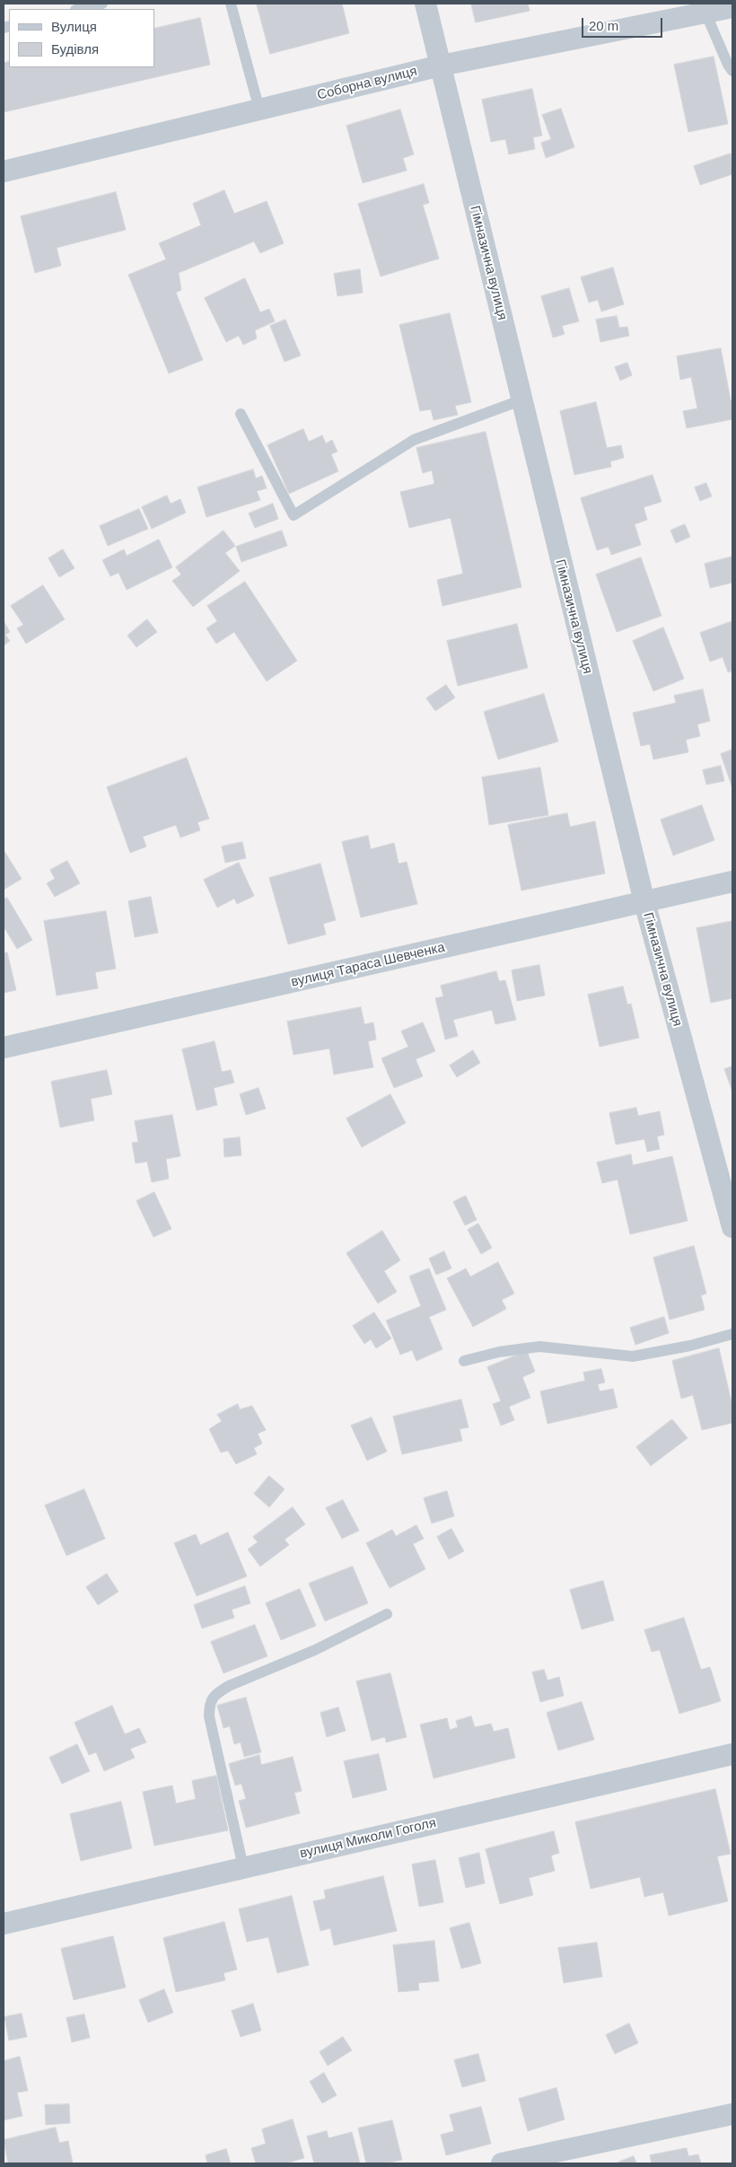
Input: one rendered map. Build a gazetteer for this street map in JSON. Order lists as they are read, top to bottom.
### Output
{
  "streets": {
    "street": [
      "Соборна вулиця",
      "Гімназична вулиця",
      "вулиця Тараса Шевченка",
      "вулиця Миколи Гоголя"
    ]
  },
  "crossings": [
    ["Соборна вулиця", "Гімназична вулиця"],
    ["Гімназична вулиця", "вулиця Тараса Шевченка"]
  ],
  "legend": ["Вулиця", "Будівля"],
  "scale_bar": "20 m"
}
